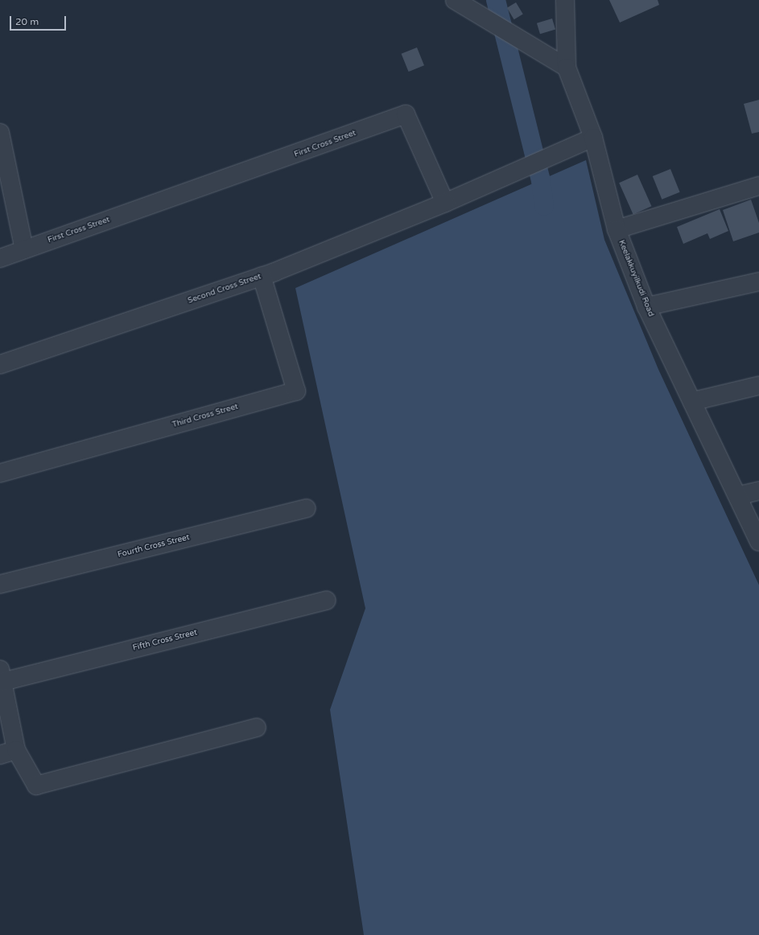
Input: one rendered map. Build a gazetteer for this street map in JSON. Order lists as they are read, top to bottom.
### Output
{
  "streets": {
    "street": [
      "First Cross Street",
      "Keelakkuyilkudi Road",
      "Second Cross Street",
      "Third Cross Street",
      "Fourth Cross Street",
      "Fifth Cross Street"
    ]
  },
  "crossings": [
    ["First Cross Street", "Second Cross Street"],
    ["Second Cross Street", "Third Cross Street"]
  ],
  "scale_bar": "20 m"
}
